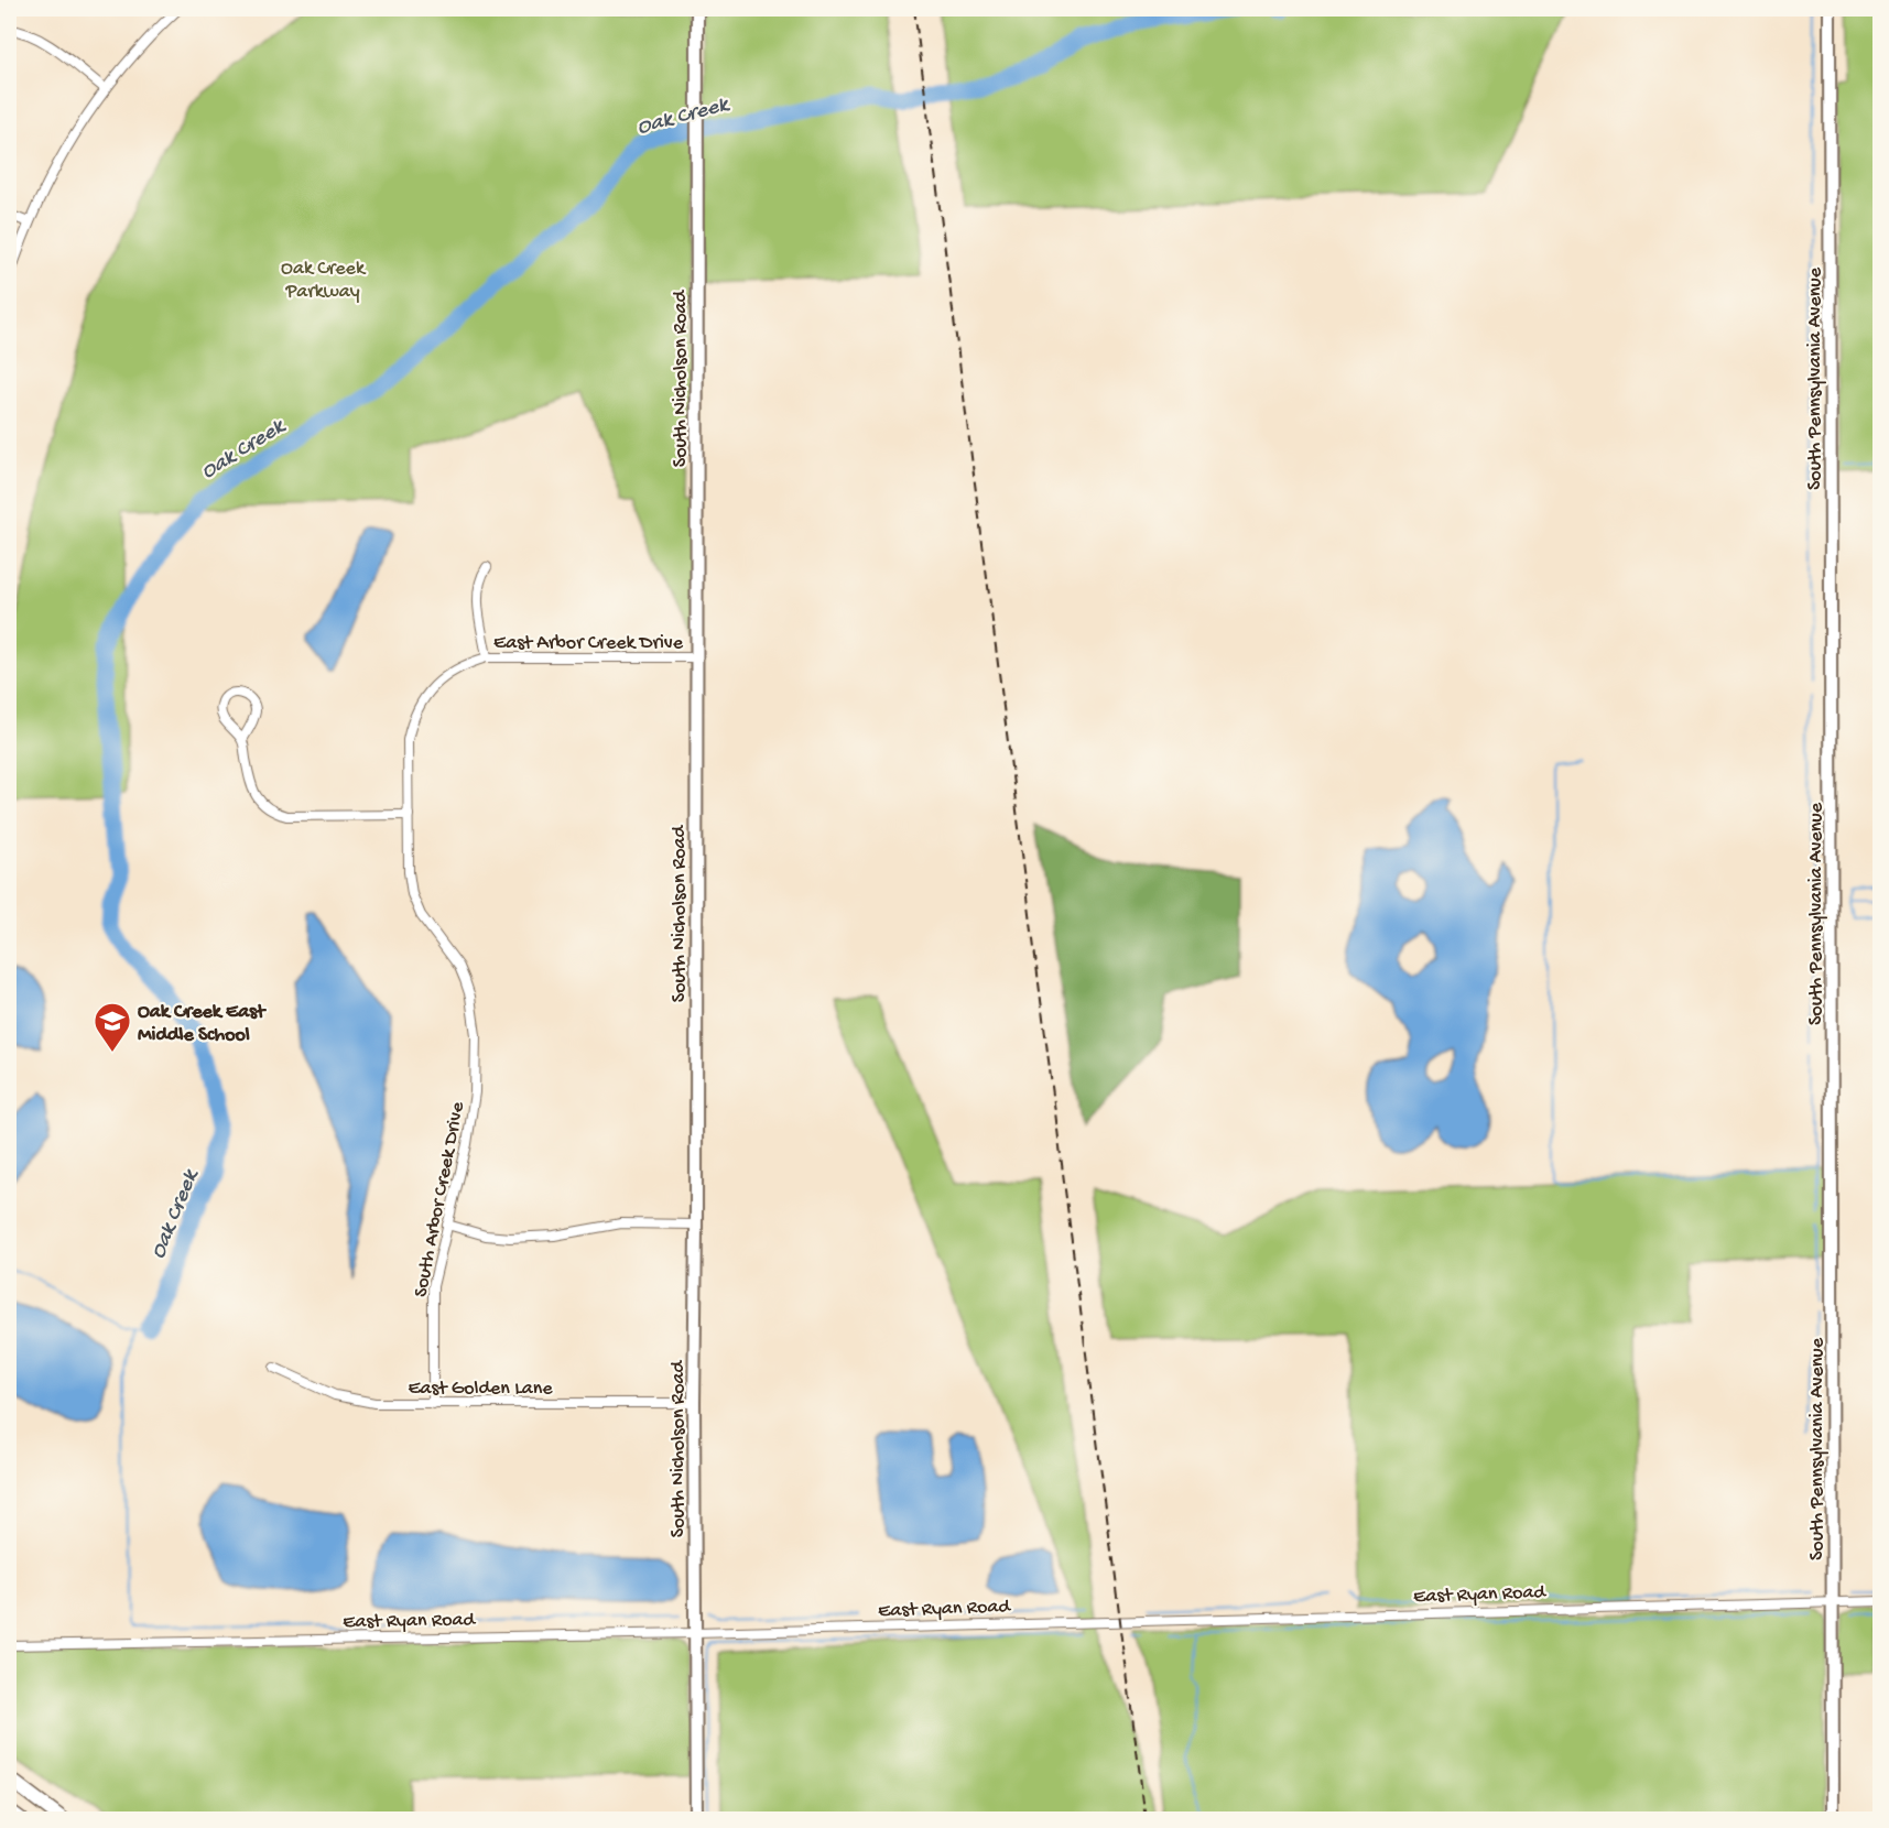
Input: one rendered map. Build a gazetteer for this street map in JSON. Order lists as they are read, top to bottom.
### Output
{
  "streets": {
    "street": [
      "South Nicholson Road",
      "South Pennsylvania Avenue",
      "East Arbor Creek Drive",
      "South Arbor Creek Drive",
      "East Golden Lane",
      "East Ryan Road"
    ]
  },
  "crossings": [
    ["South Nicholson Road", "East Arbor Creek Drive"],
    ["South Nicholson Road", "East Golden Lane"],
    ["South Nicholson Road", "East Ryan Road"],
    ["South Pennsylvania Avenue", "East Ryan Road"],
    ["East Arbor Creek Drive", "South Arbor Creek Drive"],
    ["South Arbor Creek Drive", "East Golden Lane"]
  ],
  "water": ["Oak Creek"],
  "parks": ["Oak Creek Parkway"],
  "places": {
    "school or university": ["Oak Creek East Middle School"]
  }
}
